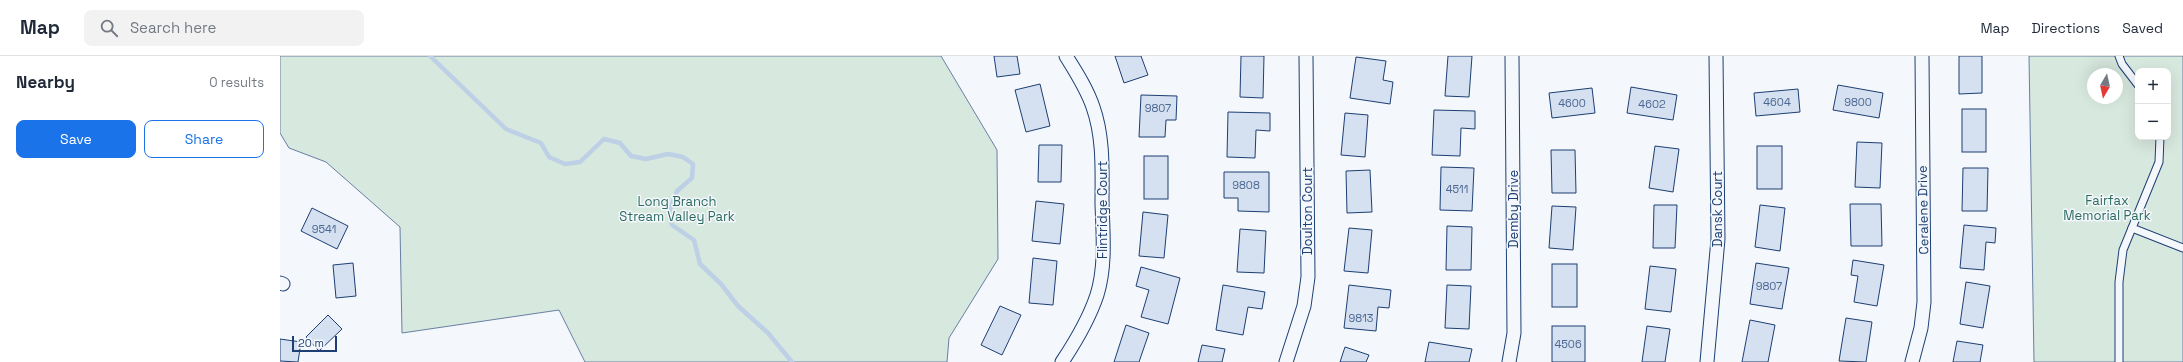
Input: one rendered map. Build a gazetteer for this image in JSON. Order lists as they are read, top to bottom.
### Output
{
  "streets": {
    "street": [
      "Demby Drive",
      "Dansk Court",
      "Flintridge Court",
      "Ceralene Drive",
      "Doulton Court"
    ]
  },
  "parks": ["Fairfax Memorial Park", "Long Branch Stream Valley Park"],
  "house_numbers": [
    "4604",
    "9800",
    "4600",
    "4602",
    "9807",
    "9808",
    "4511",
    "9541",
    "9807",
    "9813",
    "4506"
  ],
  "scale_bar": "20 m",
  "north": "bottom",
  "page": {
    "header": "Map",
    "search": "Search here",
    "nav": ["Map", "Directions", "Saved"],
    "heading": ["Nearby", "0 results"],
    "map_buttons": ["+", "−"],
    "buttons": ["Save", "Share"],
    "scale": "20 m"
  }
}
